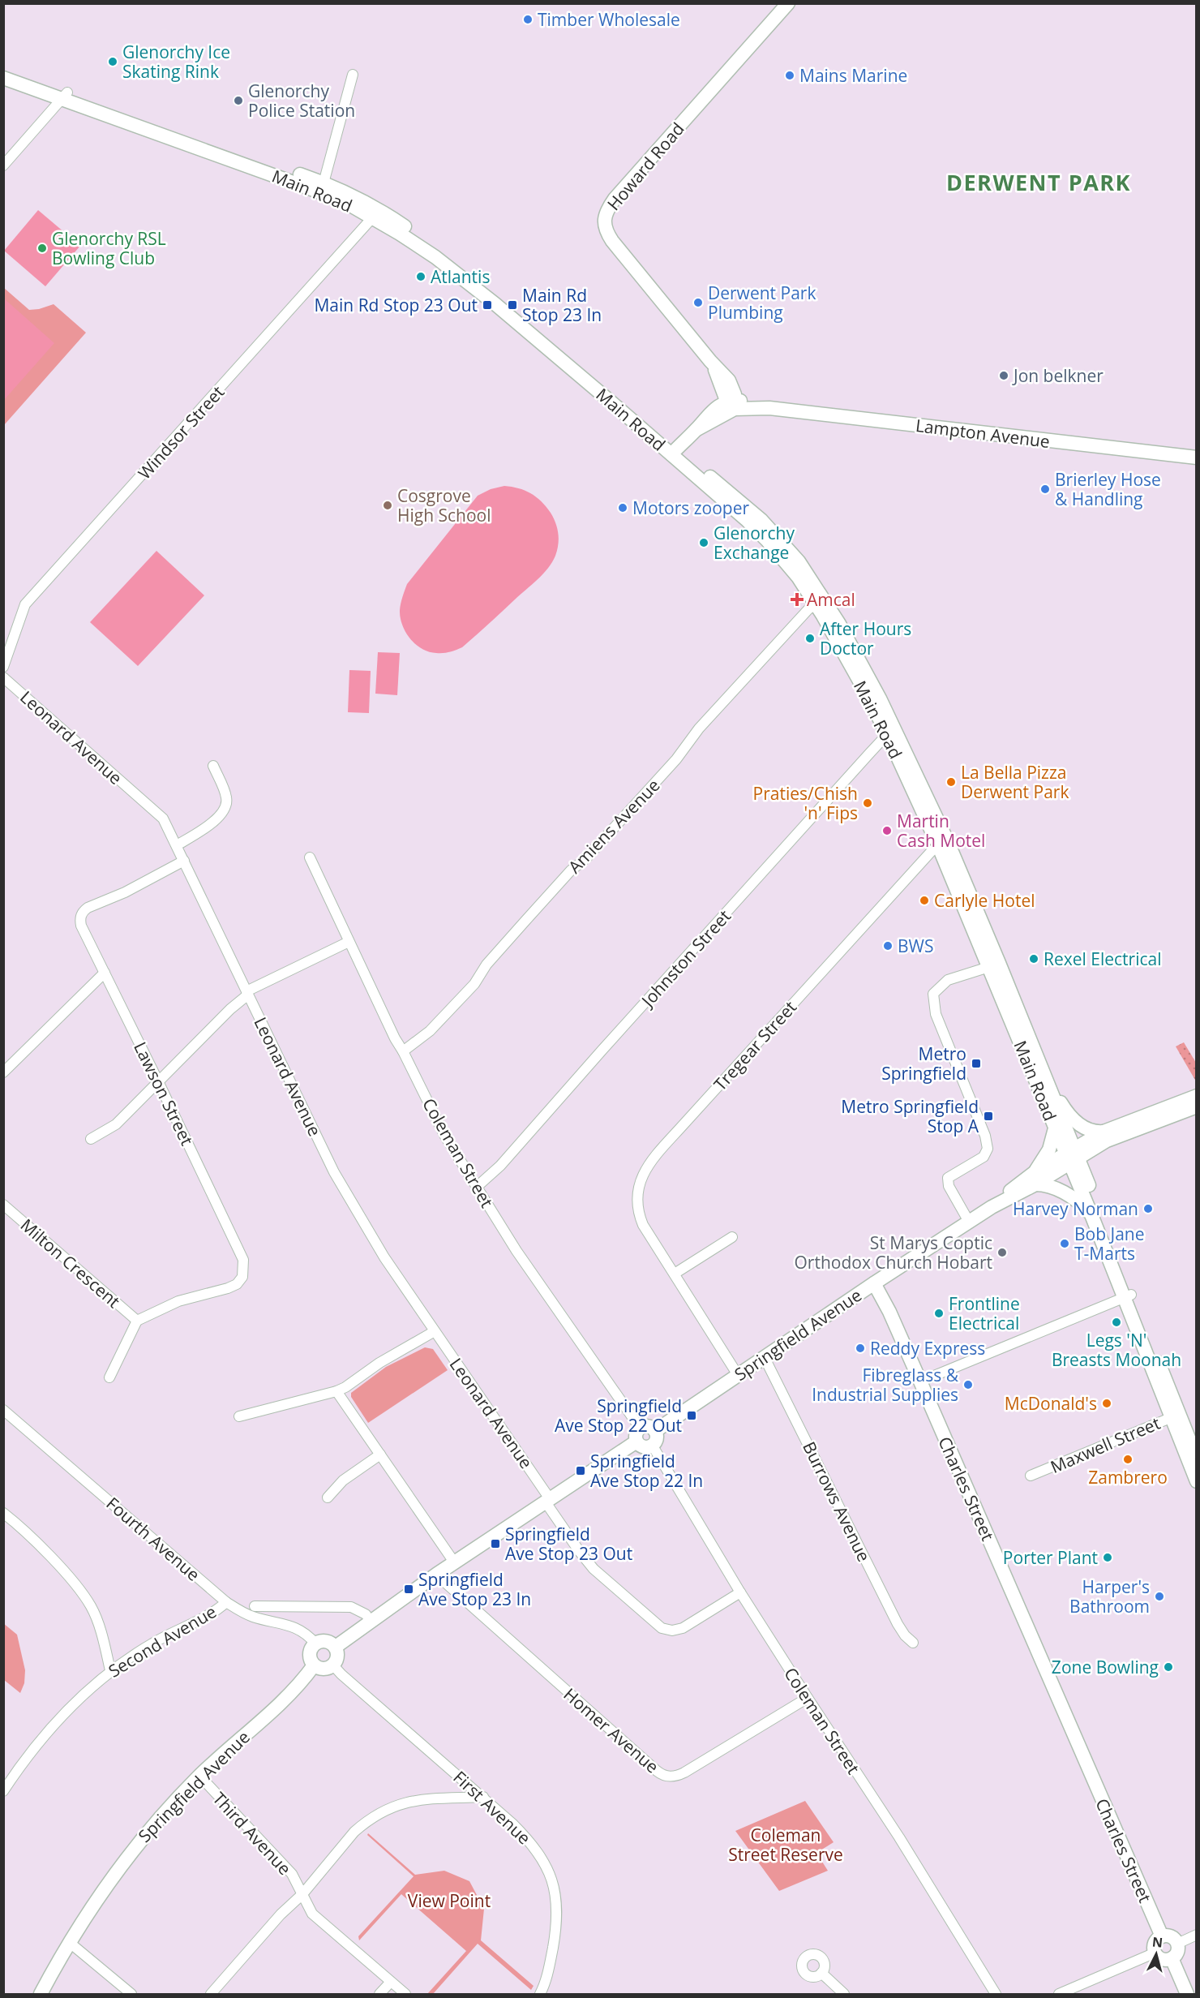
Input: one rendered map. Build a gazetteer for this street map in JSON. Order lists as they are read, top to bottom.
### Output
{
  "streets": {
    "street": [
      "Howard Road",
      "Main Road",
      "Windsor Street",
      "Lampton Avenue",
      "Leonard Avenue",
      "Amiens Avenue",
      "Johnston Street",
      "Tregear Street",
      "Lawson Street",
      "Coleman Street",
      "Milton Crescent",
      "Springfield Avenue",
      "Maxwell Street",
      "Charles Street",
      "Burrows Avenue",
      "Fourth Avenue",
      "Second Avenue",
      "Homer Avenue",
      "First Avenue",
      "Third Avenue"
    ]
  },
  "crossings": [
    ["Howard Road", "Lampton Avenue"],
    ["Main Road", "Windsor Street"],
    ["Main Road", "Amiens Avenue"],
    ["Main Road", "Johnston Street"],
    ["Main Road", "Tregear Street"],
    ["Main Road", "Springfield Avenue"],
    ["Main Road", "Maxwell Street"],
    ["Leonard Avenue", "Lawson Street"],
    ["Leonard Avenue", "Coleman Street"],
    ["Amiens Avenue", "Coleman Street"],
    ["Johnston Street", "Coleman Street"],
    ["Tregear Street", "Springfield Avenue"],
    ["Lawson Street", "Milton Crescent"],
    ["Coleman Street", "Springfield Avenue"],
    ["Coleman Street", "Homer Avenue"],
    ["Springfield Avenue", "Charles Street"],
    ["Springfield Avenue", "Burrows Avenue"],
    ["Springfield Avenue", "Fourth Avenue"],
    ["Springfield Avenue", "First Avenue"],
    ["Springfield Avenue", "Third Avenue"],
    ["Fourth Avenue", "Second Avenue"],
    ["Fourth Avenue", "First Avenue"]
  ],
  "districts": ["DERWENT PARK"],
  "parks": ["Coleman Street Reserve", "View Point"],
  "places": {
    "other": [
      "Timber Wholesale",
      "Glenorchy Ice Skating Rink",
      "Mains Marine",
      "Glenorchy Police Station",
      "Glenorchy RSL Bowling Club",
      "Atlantis",
      "Derwent Park Plumbing",
      "Jon belkner",
      "Brierley Hose & Handling",
      "Cosgrove High School",
      "Motors zooper",
      "Glenorchy Exchange",
      "After Hours Doctor",
      "La Bella Pizza Derwent Park",
      "Praties/Chish 'n' Fips",
      "Martin Cash Motel",
      "Carlyle Hotel",
      "BWS",
      "Rexel Electrical",
      "Harvey Norman",
      "Bob Jane T-Marts",
      "St Marys Coptic Orthodox Church Hobart",
      "Frontline Electrical",
      "Legs 'N' Breasts Moonah",
      "Reddy Express",
      "Fibreglass & Industrial Supplies",
      "McDonald's",
      "Zambrero",
      "Porter Plant",
      "Harper's Bathroom",
      "Zone Bowling"
    ],
    "transit": [
      "Main Rd Stop 23 Out",
      "Main Rd Stop 23 In",
      "Metro Springfield",
      "Metro Springfield Stop A",
      "Springfield Ave Stop 22 Out",
      "Springfield Ave Stop 22 In",
      "Springfield Ave Stop 23 Out",
      "Springfield Ave Stop 23 In"
    ],
    "health": ["Amcal"]
  },
  "north": "top"
}
